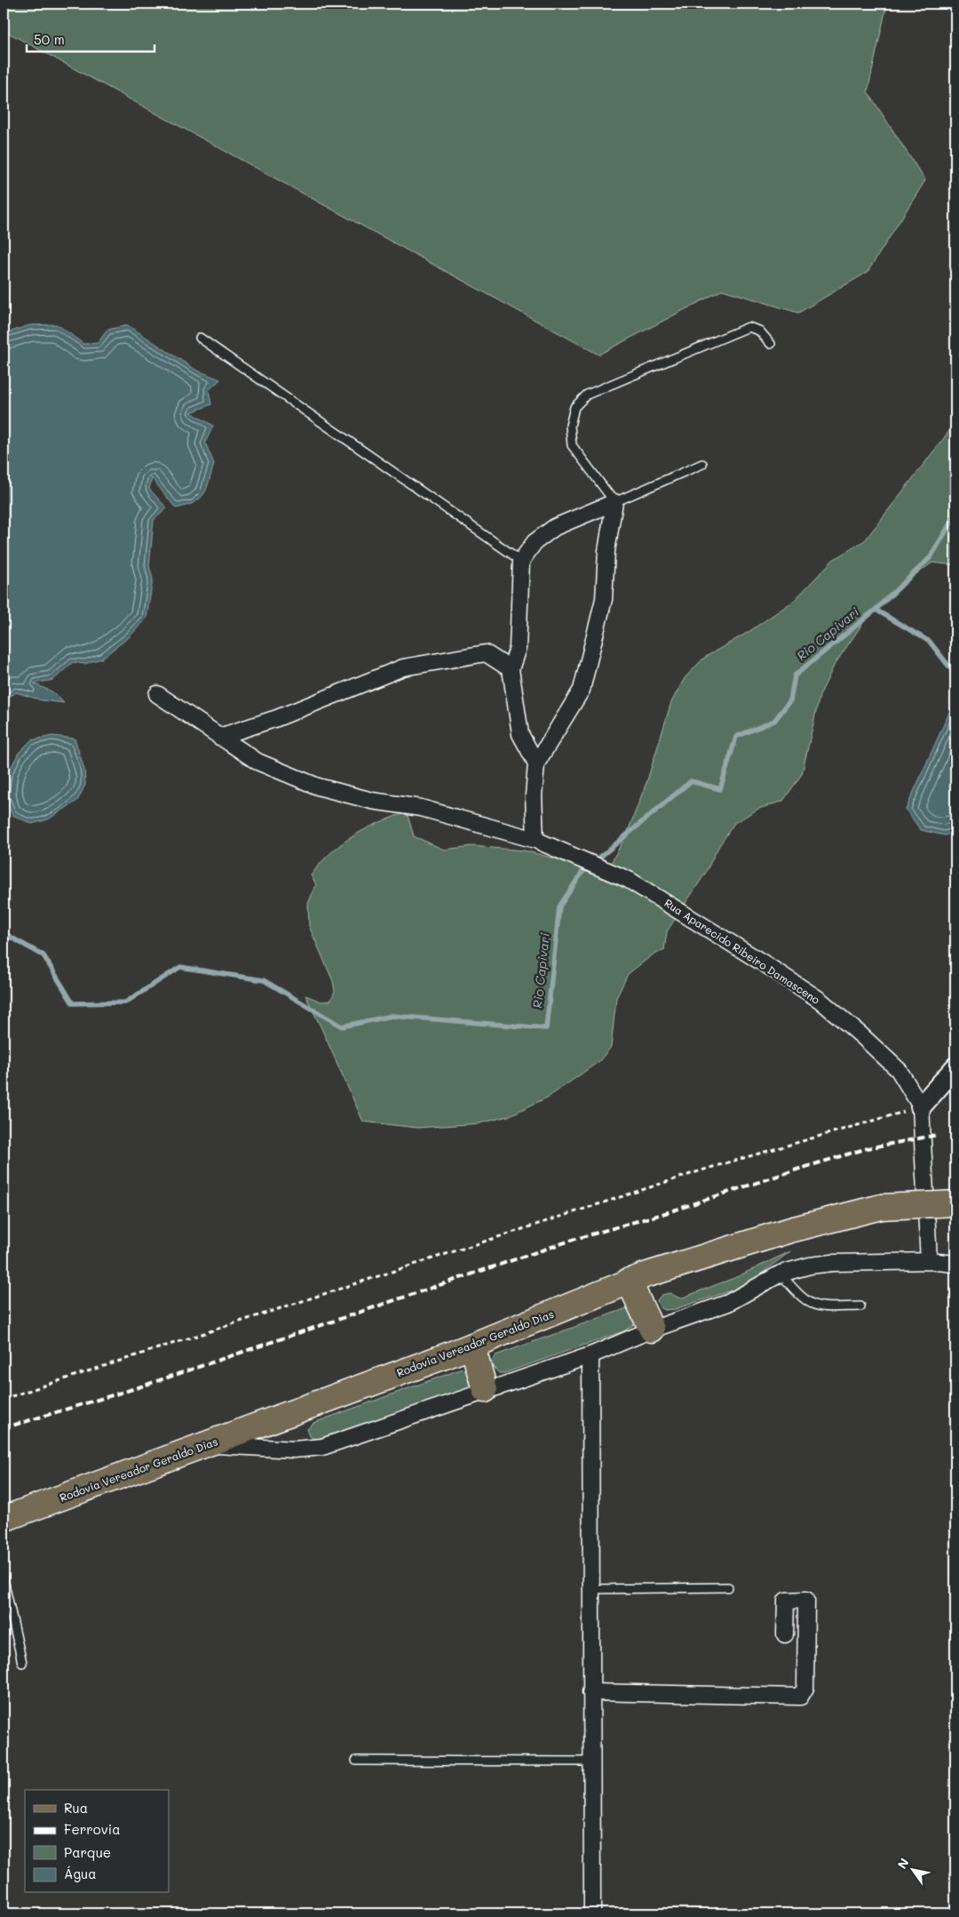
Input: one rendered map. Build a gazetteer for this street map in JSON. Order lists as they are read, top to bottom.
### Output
{
  "streets": {
    "main road": ["Rodovia Vereador Geraldo Dias"],
    "street": ["Rua Aparecido Ribeiro Damasceno"]
  },
  "water": ["Rio Capivari"],
  "legend": [
    "Rua",
    "Ferrovia",
    "Parque",
    "Água"
  ],
  "scale_bar": "50 m",
  "north": "top left"
}
